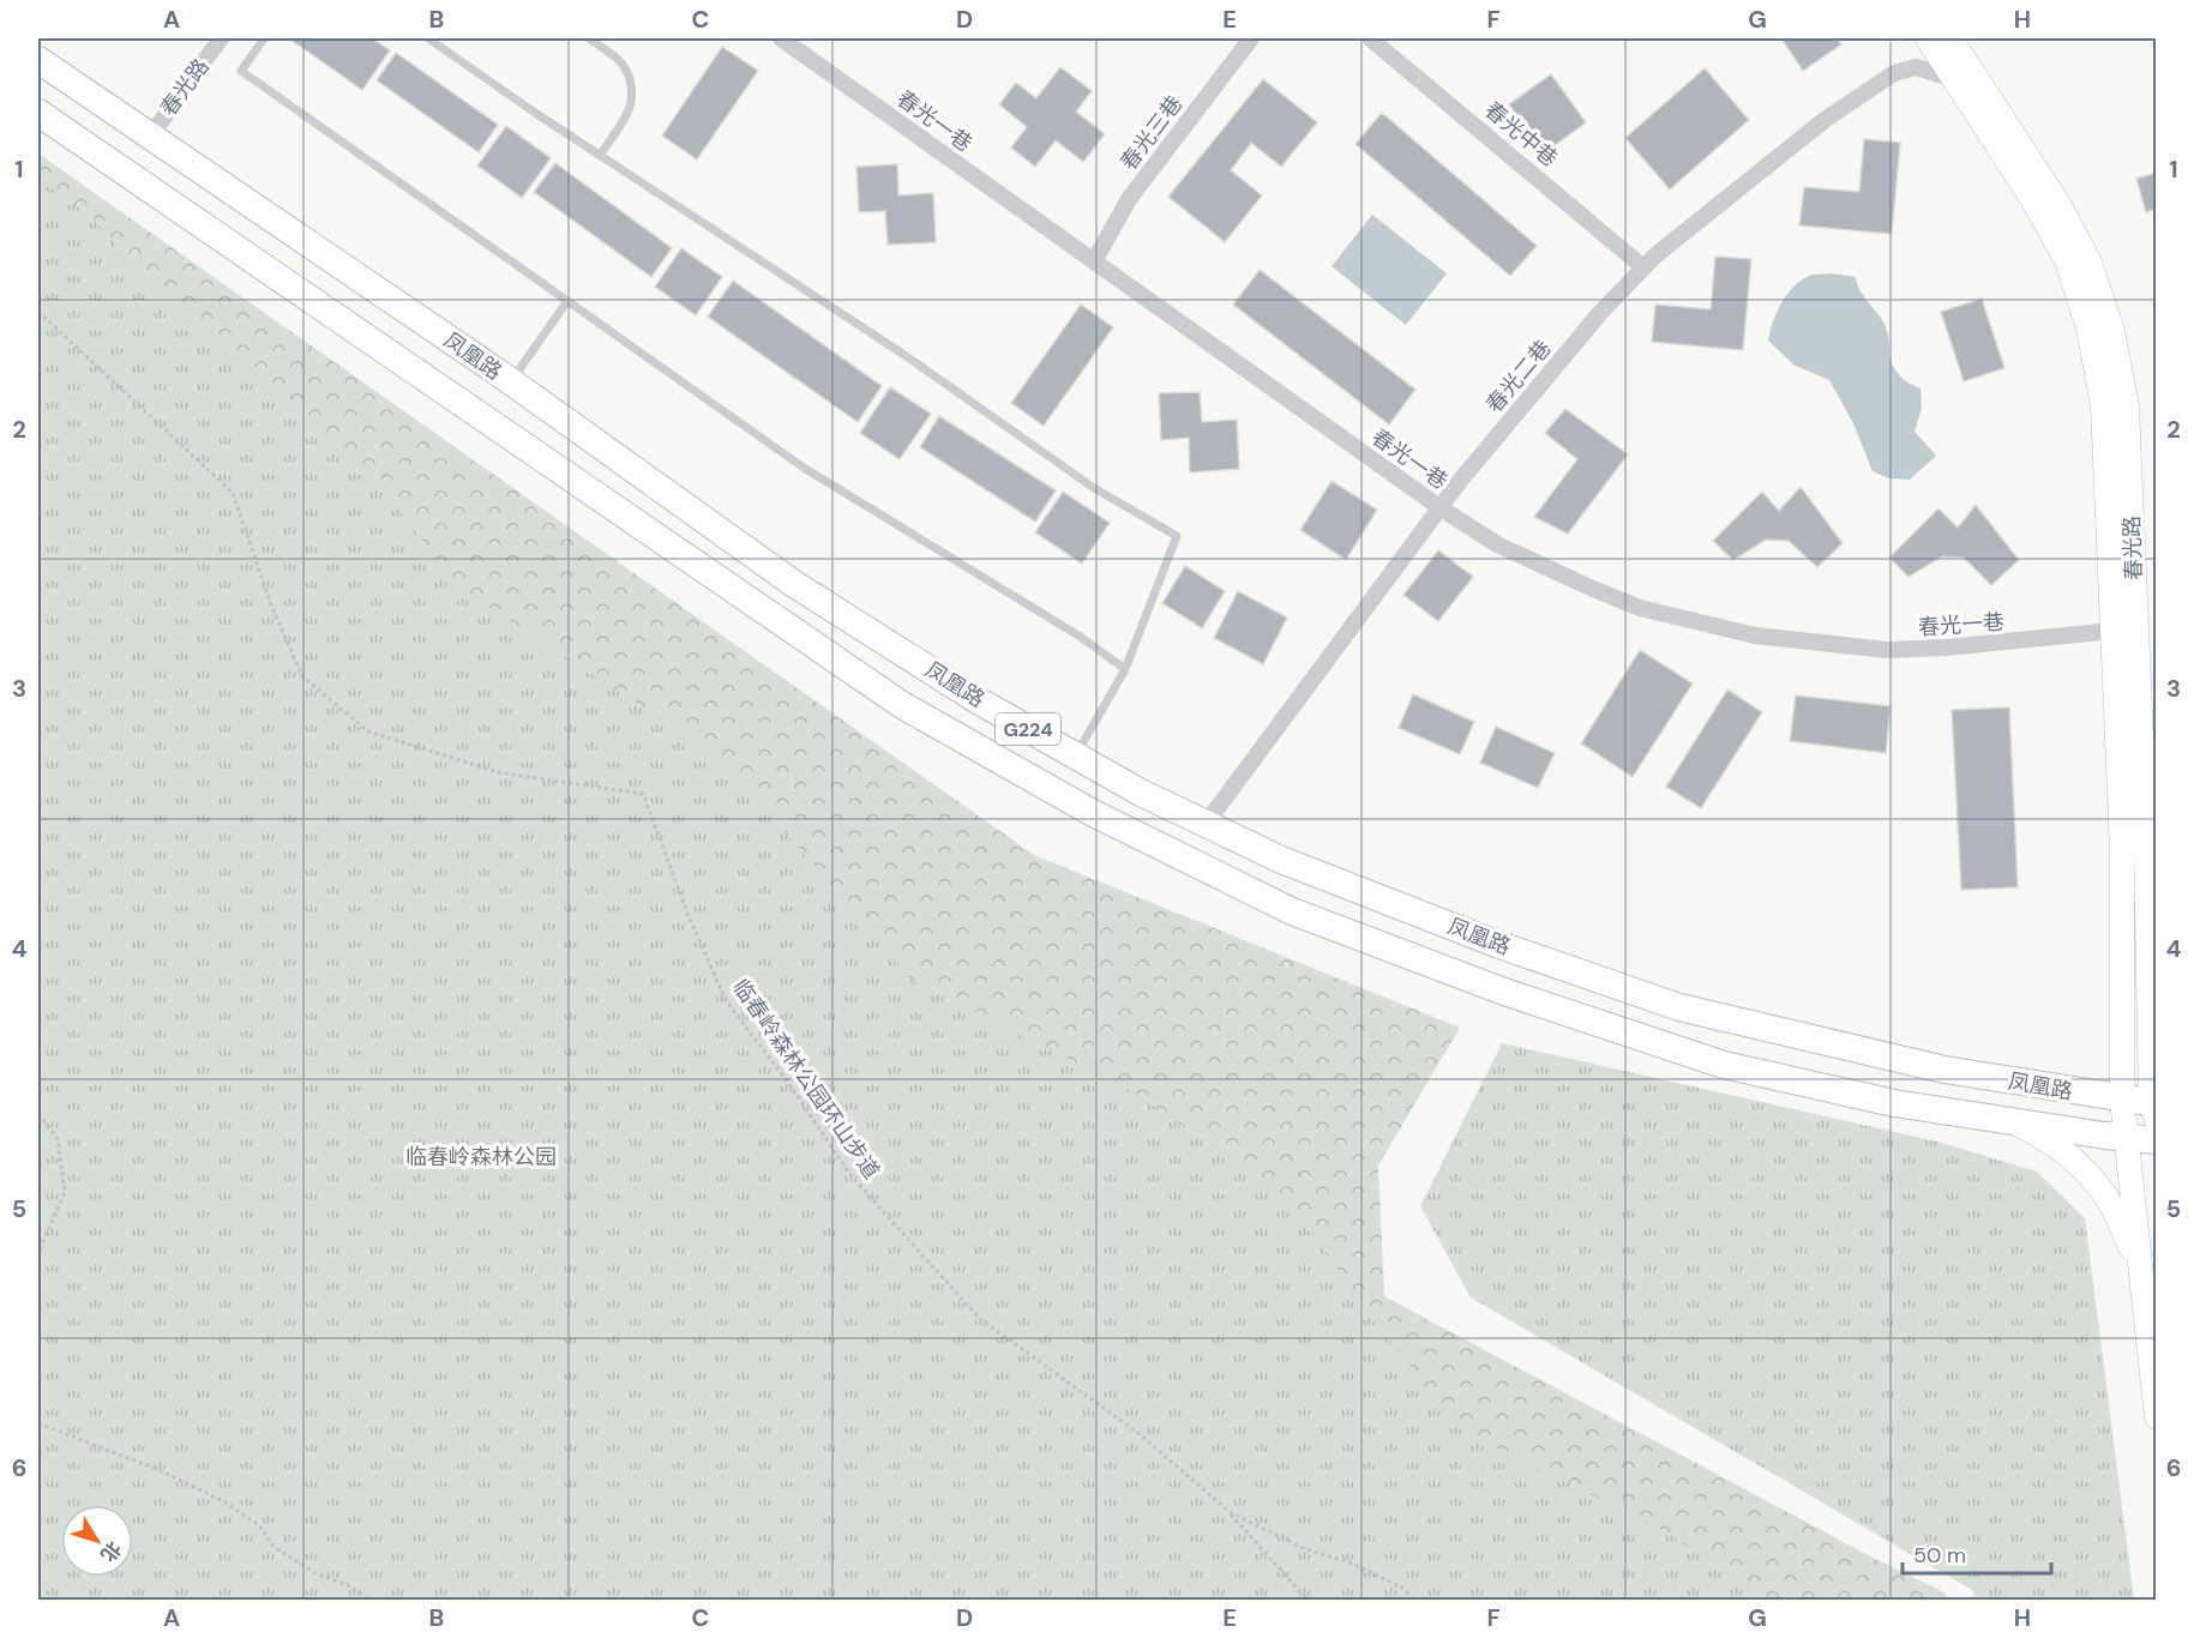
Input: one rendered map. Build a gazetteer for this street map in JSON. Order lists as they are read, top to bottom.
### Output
{
  "streets": {
    "highway": ["凤凰路", "G224"],
    "main road": ["春光路"],
    "street": [
      "春光一巷",
      "春光三巷",
      "春光中巷",
      "春光二巷"
    ],
    "path": ["临春岭森林公园环山步道"]
  },
  "crossings": [
    ["春光路", "春光一巷"],
    ["春光路", "凤凰路"],
    ["春光路", "春光二巷"],
    ["春光一巷", "春光三巷"],
    ["春光一巷", "春光二巷"],
    ["春光中巷", "春光二巷"],
    ["凤凰路", "春光二巷"]
  ],
  "parks": ["临春岭森林公园"],
  "scale_bar": "50 m",
  "north": "bottom right",
  "grid": {
    "columns": [
      "A",
      "B",
      "C",
      "D",
      "E",
      "F",
      "G",
      "H"
    ],
    "rows": [
      "1",
      "2",
      "3",
      "4",
      "5",
      "6"
    ]
  }
}
